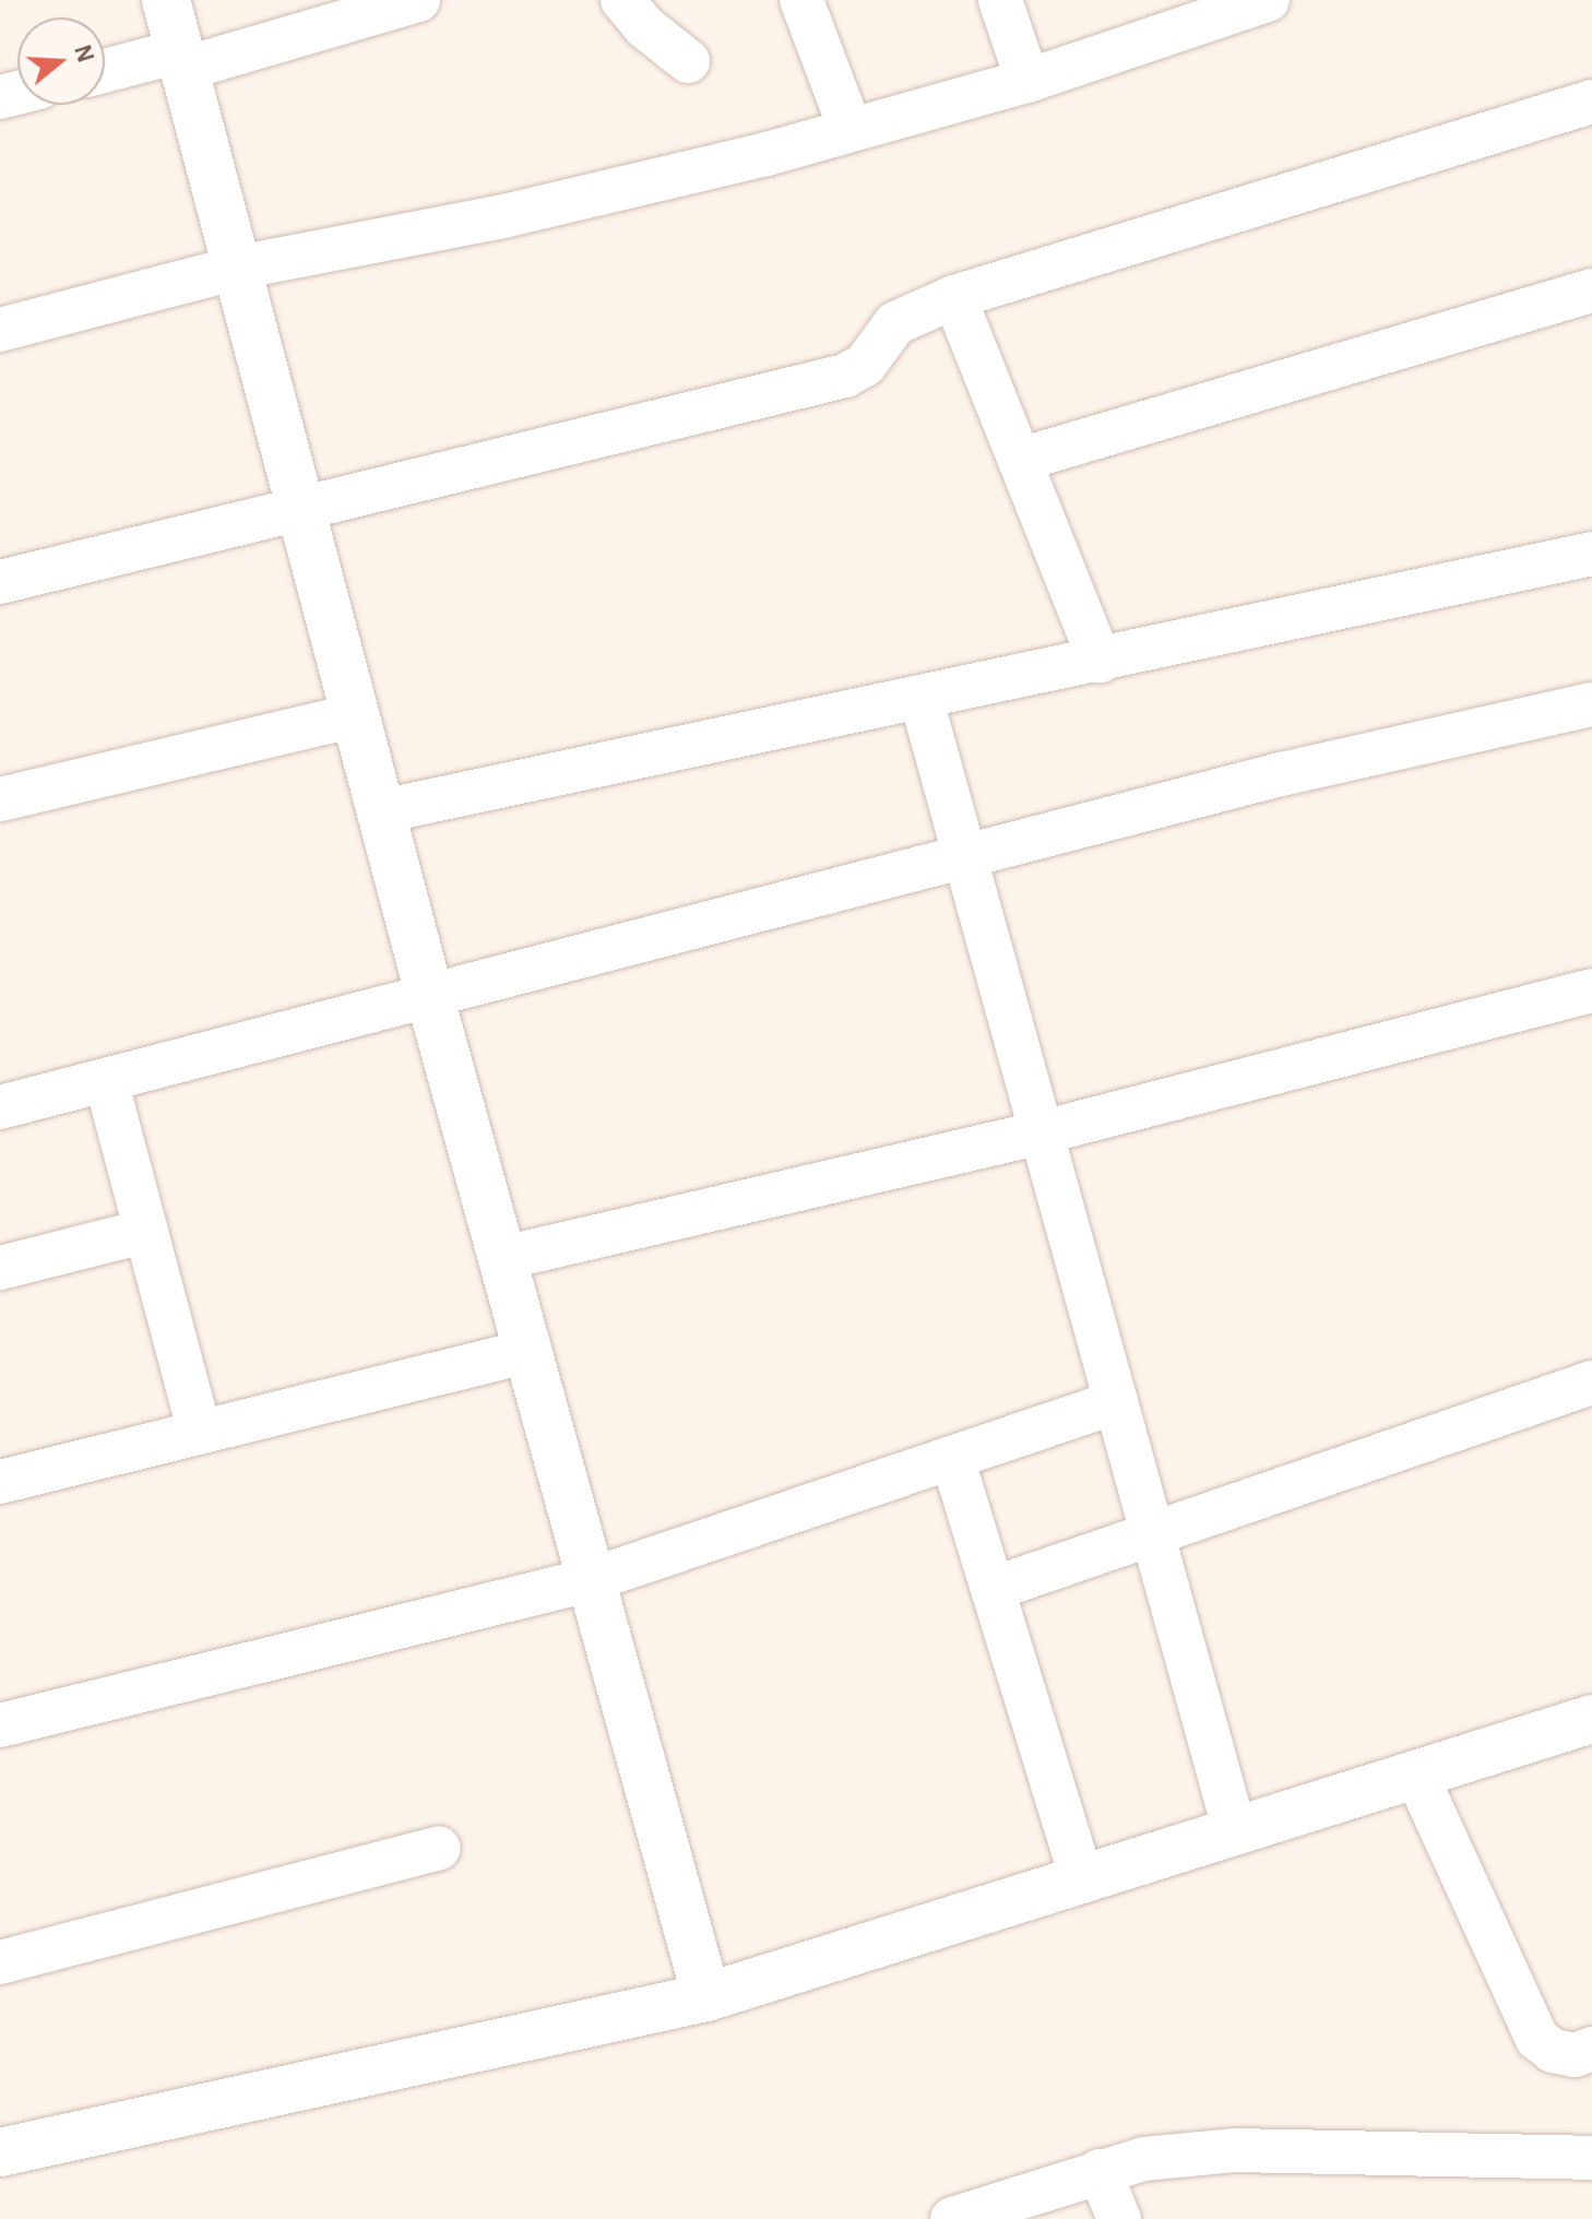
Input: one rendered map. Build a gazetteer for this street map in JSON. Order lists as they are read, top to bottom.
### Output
{
  "north": "right"
}
